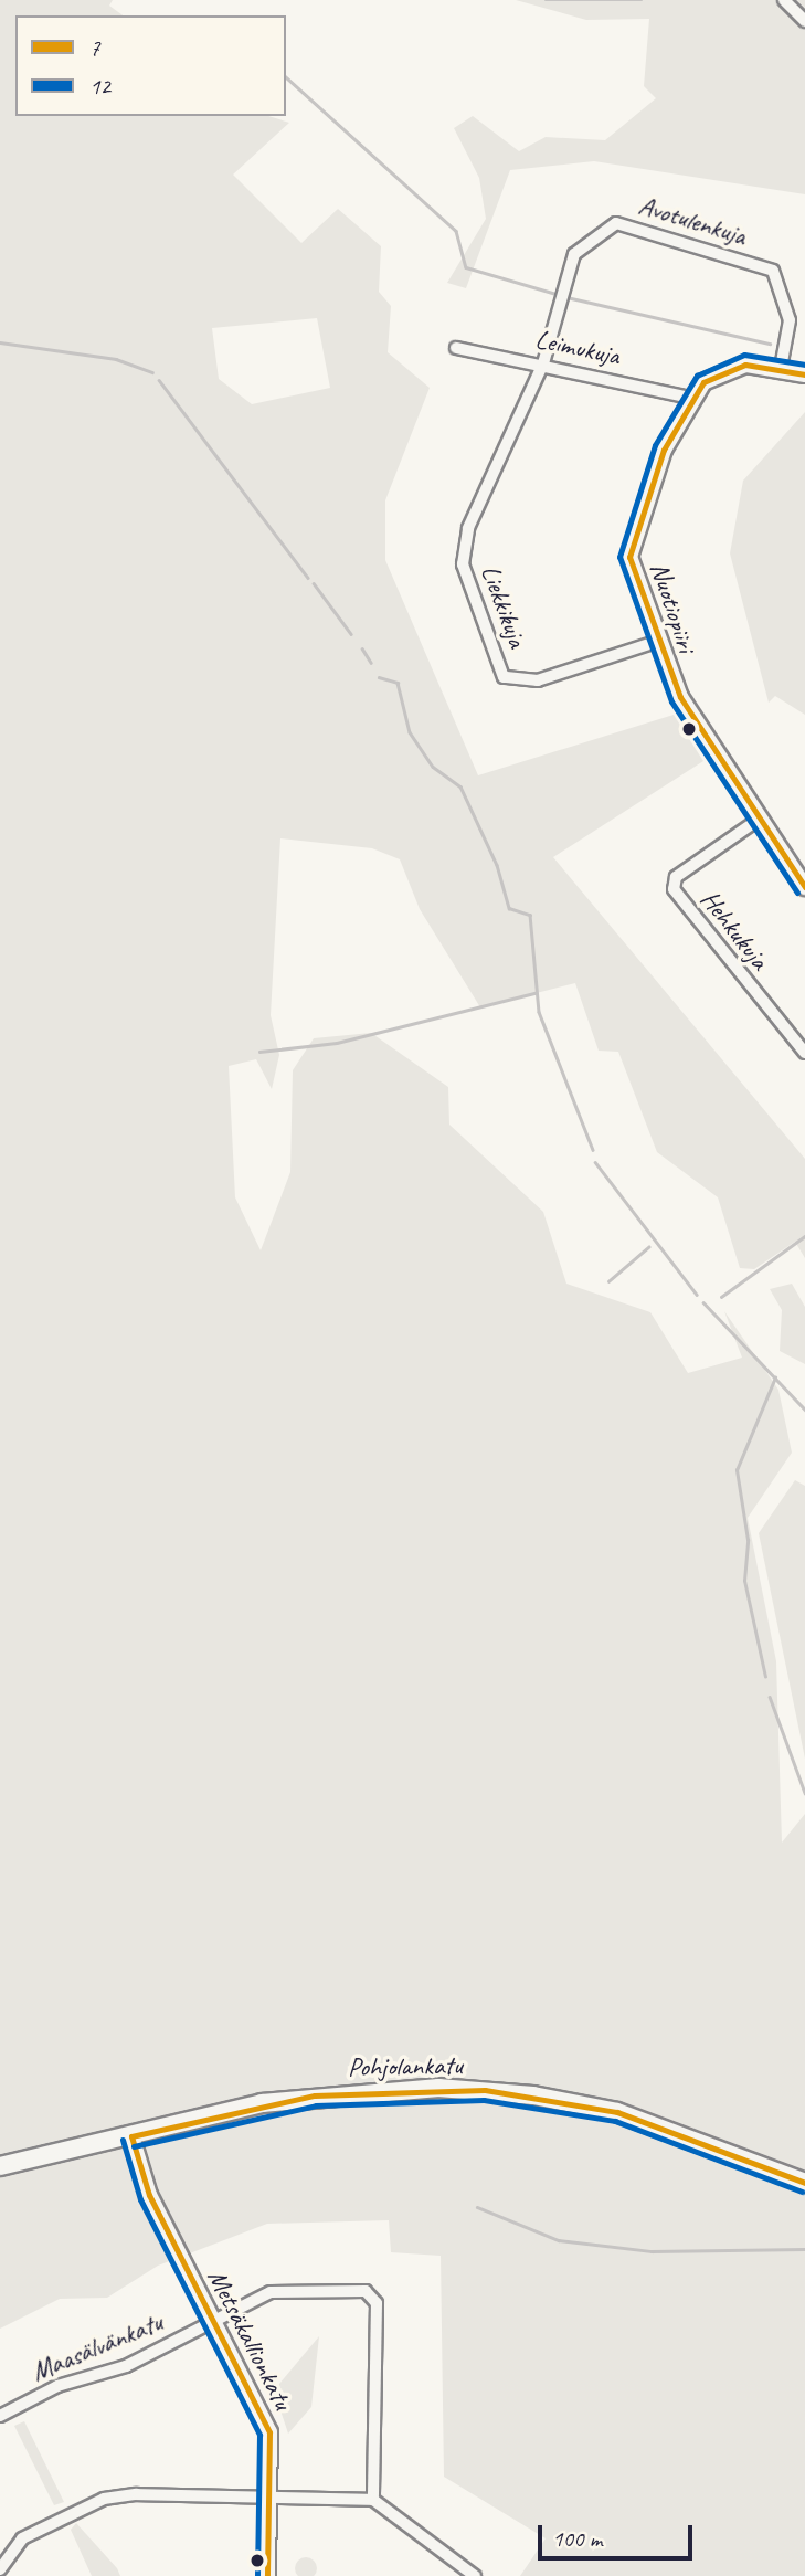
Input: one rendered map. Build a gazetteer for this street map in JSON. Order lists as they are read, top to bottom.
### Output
{
  "streets": {
    "main road": ["Pohjolankatu"],
    "street": [
      "Avotulenkuja",
      "Leimukuja",
      "Liekkikuja",
      "Nuotiopiiri",
      "Hehkukuja",
      "Metsäkallionkatu",
      "Maasälvänkatu"
    ]
  },
  "crossings": [
    ["Avotulenkuja", "Leimukuja"],
    ["Avotulenkuja", "Liekkikuja"],
    ["Leimukuja", "Liekkikuja"],
    ["Leimukuja", "Nuotiopiiri"],
    ["Liekkikuja", "Nuotiopiiri"],
    ["Nuotiopiiri", "Hehkukuja"],
    ["Pohjolankatu", "Metsäkallionkatu"],
    ["Metsäkallionkatu", "Maasälvänkatu"]
  ],
  "lines": ["transit line 12", "transit line 7"],
  "legend": ["7", "12"],
  "scale_bar": "100 m"
}
